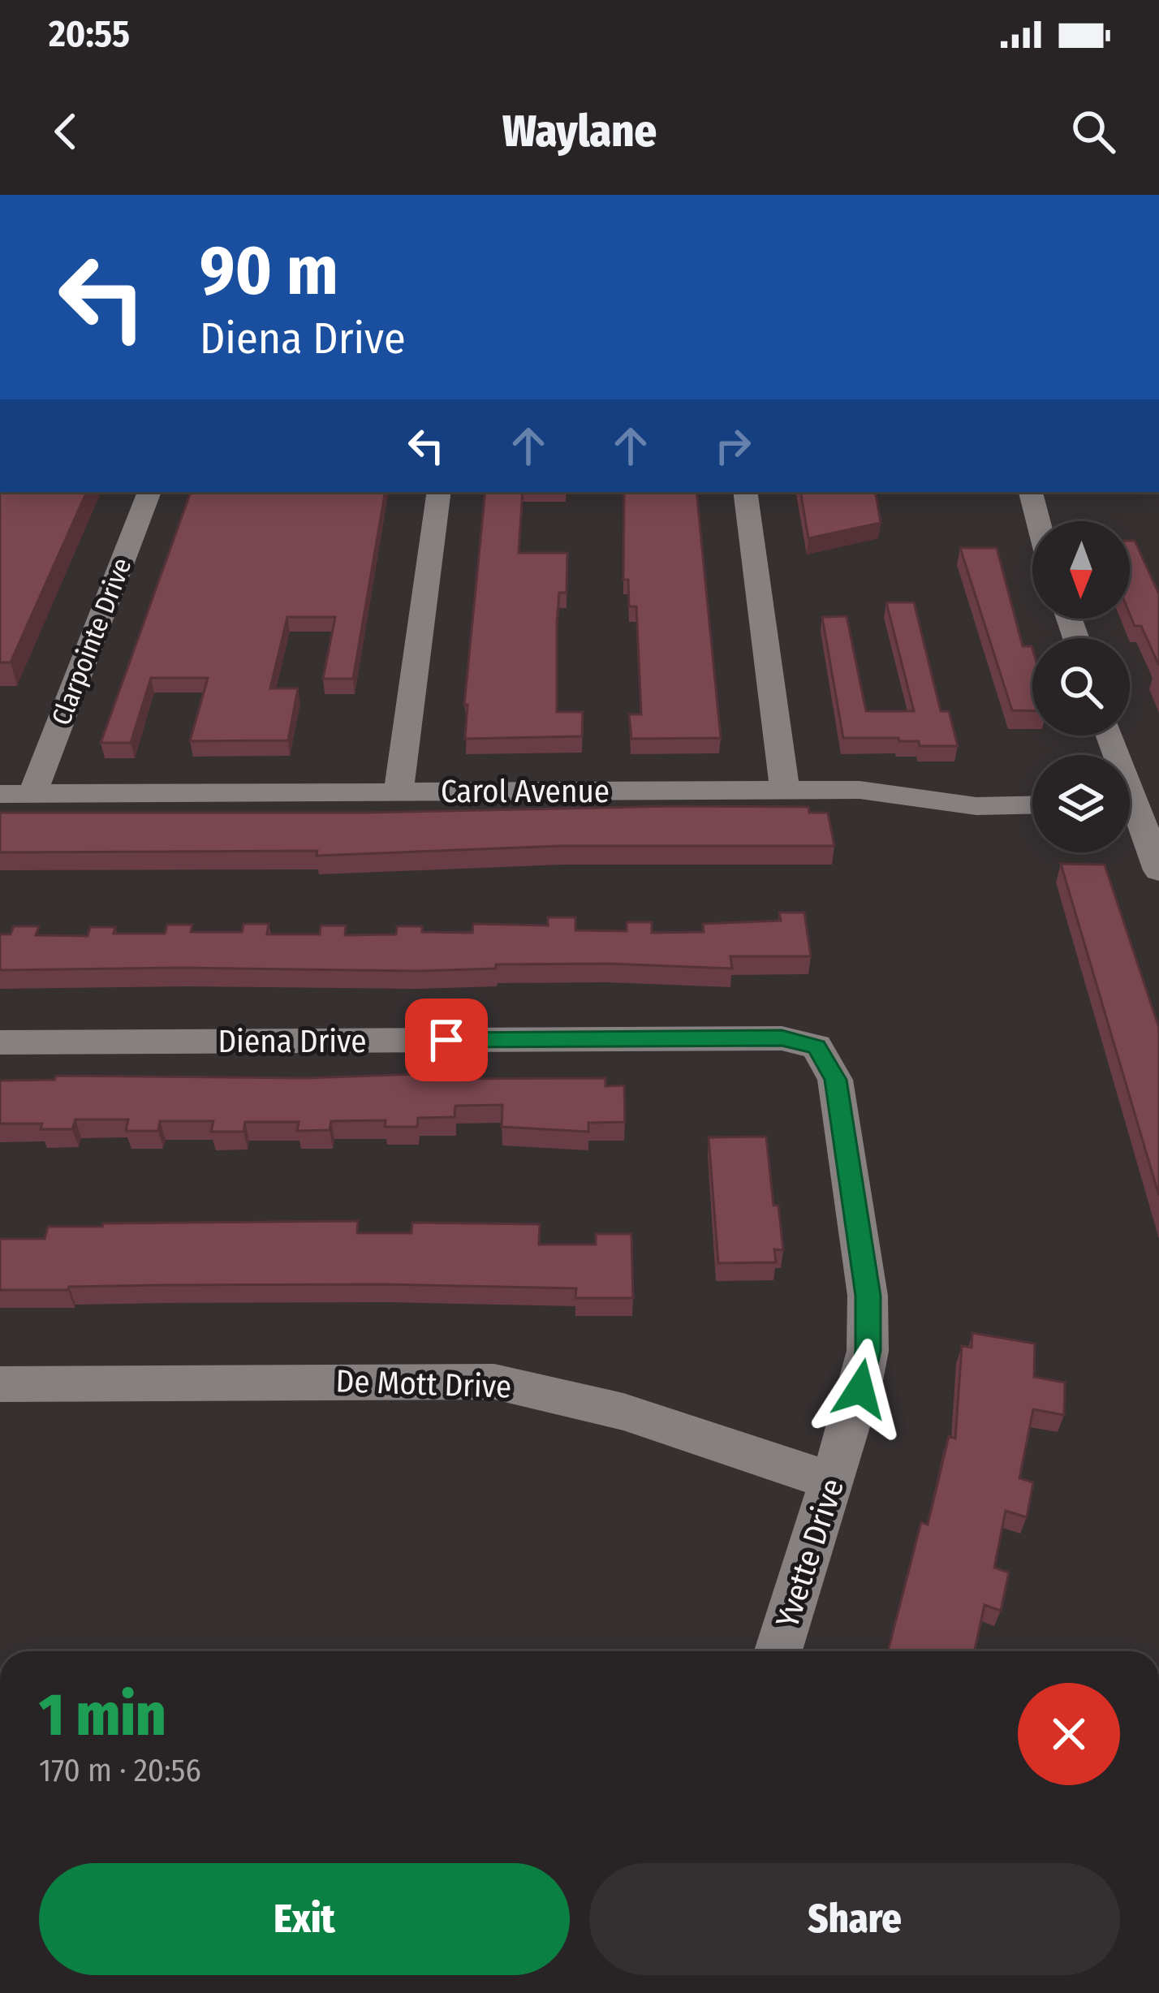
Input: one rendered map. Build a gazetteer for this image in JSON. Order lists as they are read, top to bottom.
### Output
{
  "streets": {
    "street": [
      "Clarpointe Drive",
      "Carol Avenue",
      "Diena Drive",
      "De Mott Drive",
      "Yvette Drive"
    ]
  },
  "crossings": [
    ["Clarpointe Drive", "Carol Avenue"],
    ["Diena Drive", "Yvette Drive"],
    ["De Mott Drive", "Yvette Drive"]
  ],
  "north": "bottom",
  "page": {
    "status": "20:55",
    "header": "Waylane",
    "turn": ["90 m", "Diena Drive"],
    "heading": ["1 min", "170 m · 20:56"],
    "buttons": ["Exit", "Share"]
  }
}
